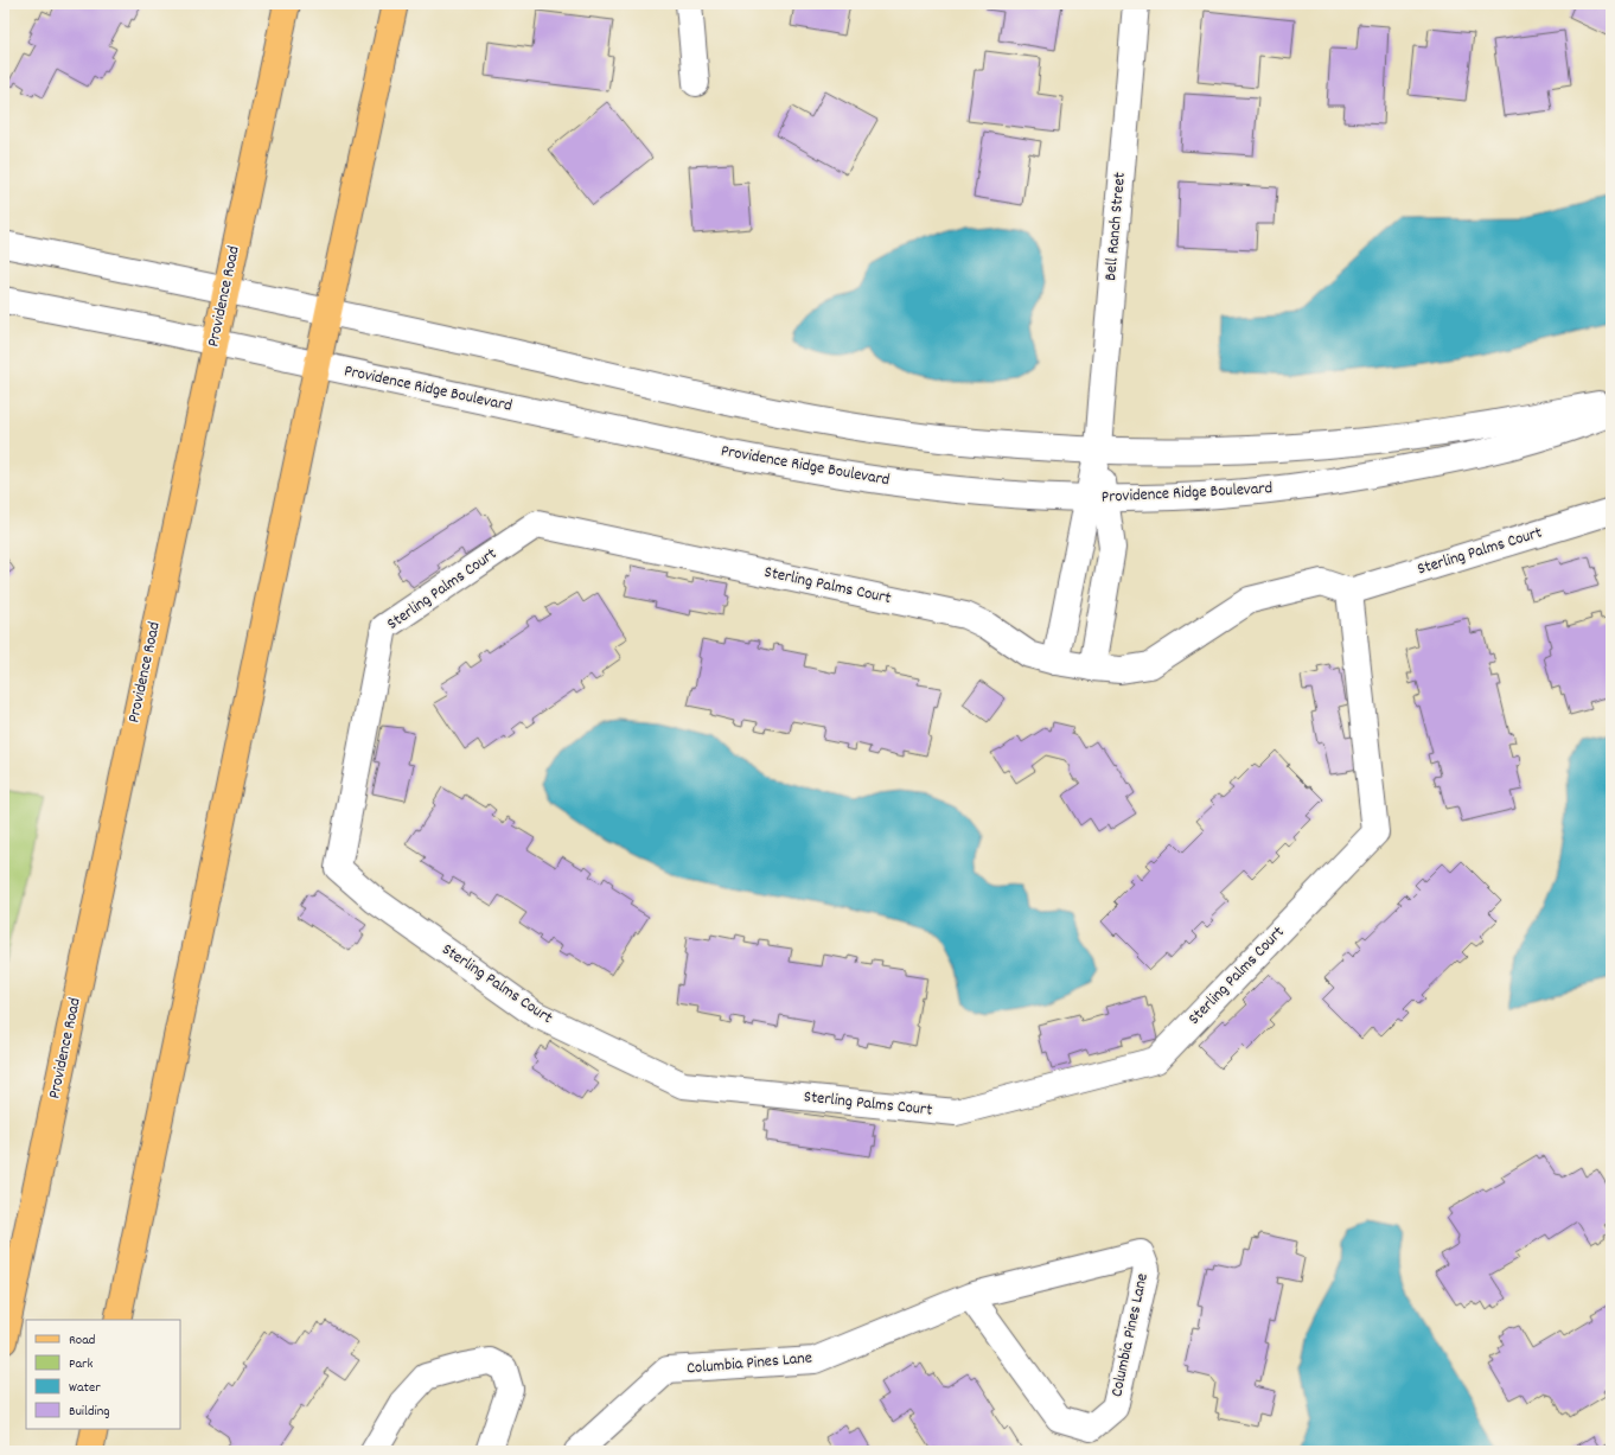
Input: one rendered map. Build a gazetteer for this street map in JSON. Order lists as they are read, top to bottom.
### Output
{
  "streets": {
    "main road": ["Providence Road"],
    "street": [
      "Bell Ranch Street",
      "Providence Ridge Boulevard",
      "Sterling Palms Court",
      "Columbia Pines Lane"
    ]
  },
  "crossings": [
    ["Providence Road", "Providence Ridge Boulevard"]
  ],
  "legend": [
    "Road",
    "Park",
    "Water",
    "Building"
  ]
}
